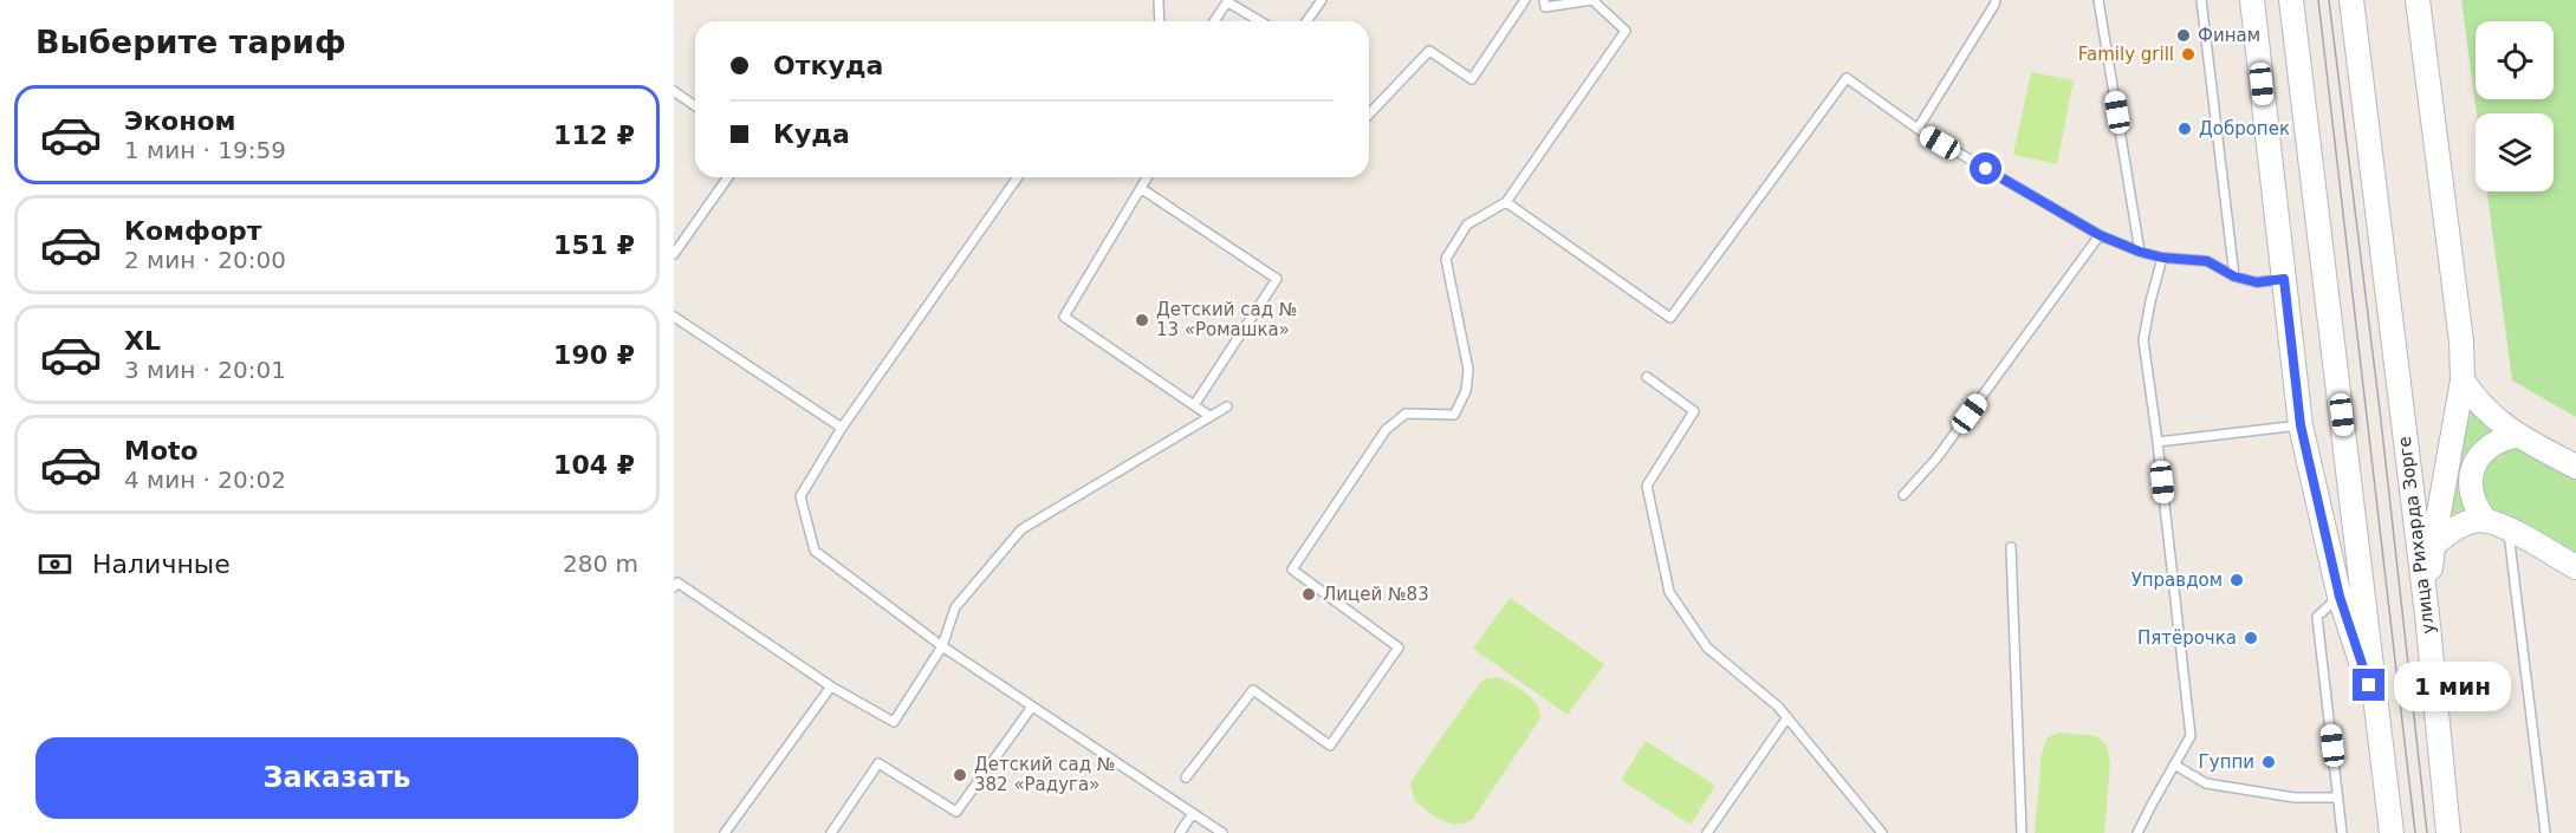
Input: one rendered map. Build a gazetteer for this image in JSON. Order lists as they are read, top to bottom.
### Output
{
  "streets": {
    "main road": ["улица Рихарда Зорге"]
  },
  "places": [
    "Финам",
    "Family grill",
    "Добропек",
    "Детский сад № 13 «Ромашка»",
    "Управдом",
    "Лицей №83",
    "Пятёрочка",
    "Гуппи",
    "Детский сад № 382 «Радуга»"
  ],
  "page": {
    "heading": "Выберите тариф",
    "banner": ["Откуда", "Куда"],
    "list": [
      {
        "name": "Эконом",
        "note": "1 мин · 19:59",
        "value": "112 ₽"
      },
      {
        "name": "Комфорт",
        "note": "2 мин · 20:00",
        "value": "151 ₽"
      },
      {
        "name": "XL",
        "note": "3 мин · 20:01",
        "value": "190 ₽"
      },
      {
        "name": "Moto",
        "note": "4 мин · 20:02",
        "value": "104 ₽"
      }
    ],
    "pay": ["Наличные", "280 m"],
    "bubble": "1 мин",
    "buttons": "Заказать"
  }
}
